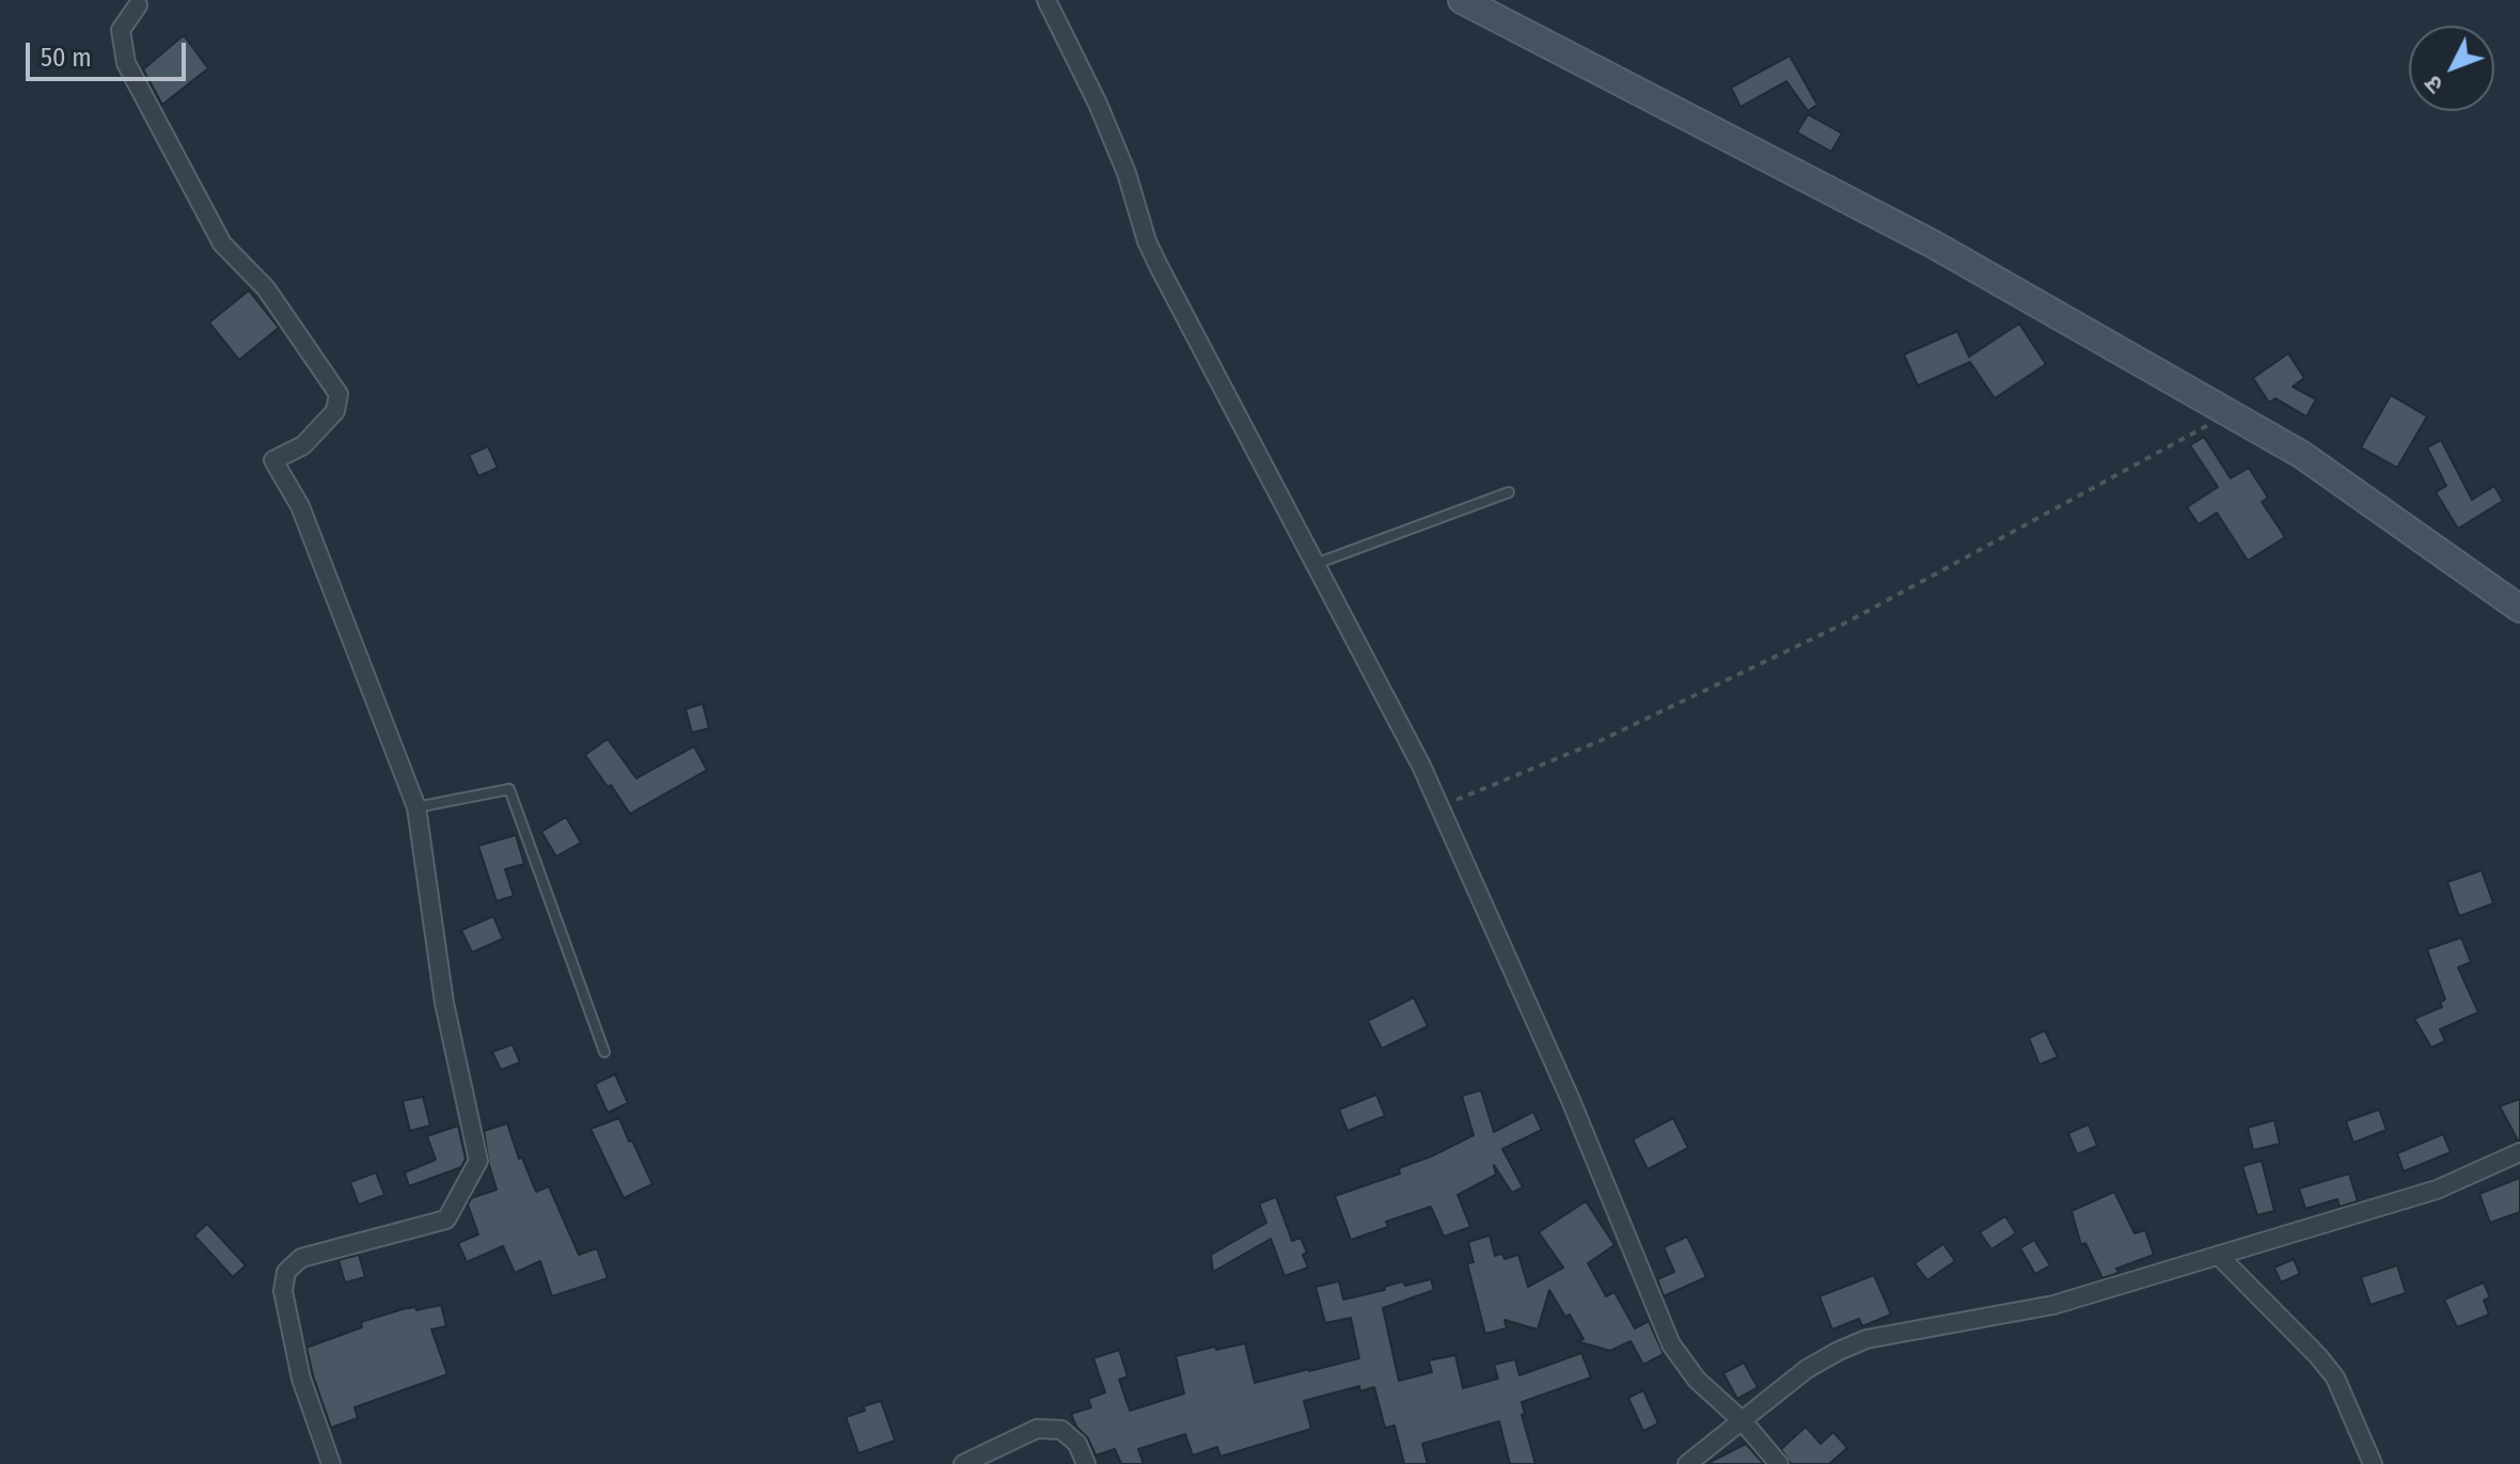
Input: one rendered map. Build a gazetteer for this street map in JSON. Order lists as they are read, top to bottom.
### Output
{
  "scale_bar": "50 m",
  "north": "bottom left"
}
